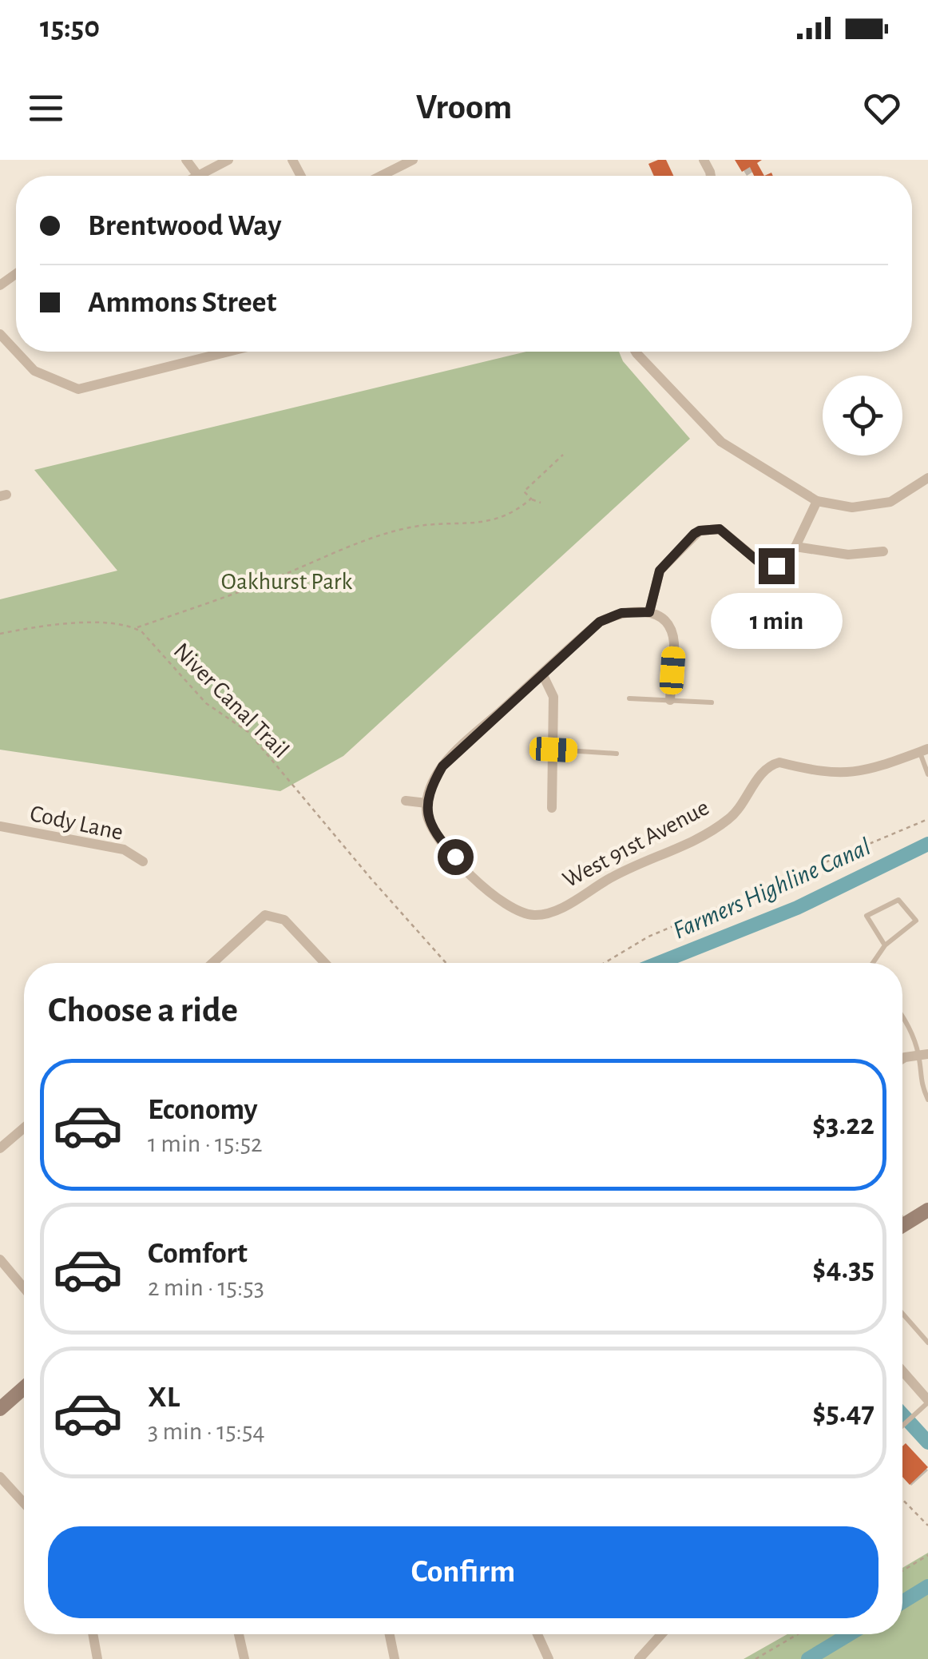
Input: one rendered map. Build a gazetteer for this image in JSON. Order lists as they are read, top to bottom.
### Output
{
  "streets": {
    "street": ["Cody Lane", "West 91st Avenue"],
    "path": ["Niver Canal Trail"]
  },
  "water": ["Farmers Highline Canal"],
  "parks": ["Oakhurst Park"],
  "page": {
    "status": "15:50",
    "header": "Vroom",
    "banner": ["Brentwood Way", "Ammons Street"],
    "bubble": "1 min",
    "heading": "Choose a ride",
    "list": [
      {
        "name": "Economy",
        "note": "1 min · 15:52",
        "value": "$3.22"
      },
      {
        "name": "Comfort",
        "note": "2 min · 15:53",
        "value": "$4.35"
      },
      {
        "name": "XL",
        "note": "3 min · 15:54",
        "value": "$5.47"
      }
    ],
    "buttons": "Confirm"
  }
}
